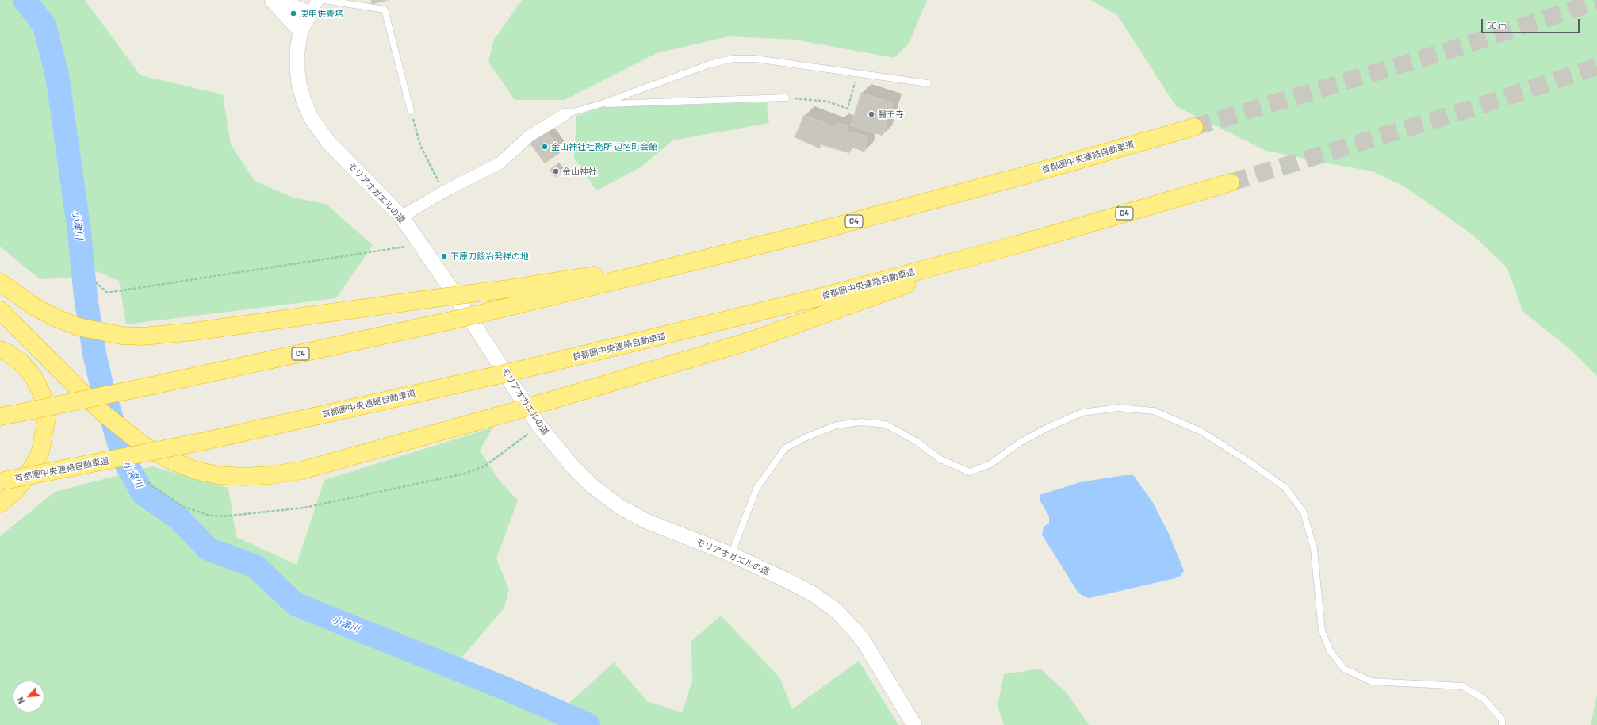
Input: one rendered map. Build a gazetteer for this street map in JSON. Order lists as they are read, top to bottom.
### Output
{
  "streets": {
    "highway": ["首都圏中央連絡自動車道", "C4"],
    "street": ["モリアオガエルの道"]
  },
  "water": ["小津川"],
  "places": [
    "庚申供養塔",
    "醫王寺",
    "金山神社社務所 辺名町会館",
    "金山神社",
    "下原刀鍛冶発祥の地"
  ],
  "scale_bar": "50 m",
  "north": "bottom left"
}
